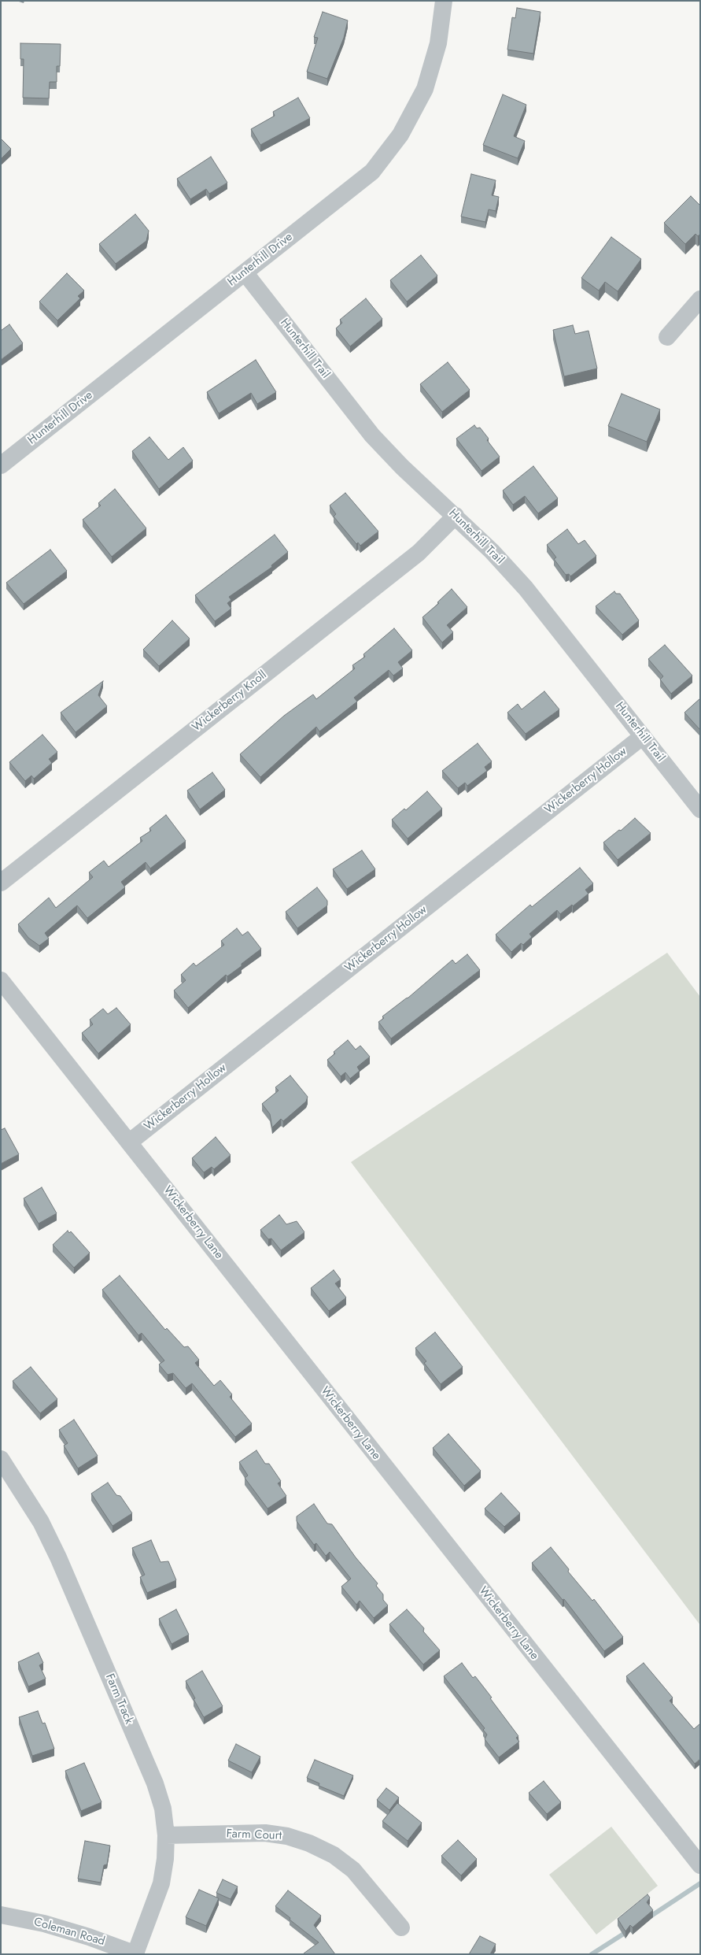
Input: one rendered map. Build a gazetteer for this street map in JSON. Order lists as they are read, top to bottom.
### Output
{
  "streets": {
    "street": [
      "Hunterhill Drive",
      "Hunterhill Trail",
      "Wickerberry Knoll",
      "Wickerberry Hollow",
      "Wickerberry Lane",
      "Farm Track",
      "Farm Court",
      "Coleman Road"
    ]
  },
  "crossings": [
    ["Hunterhill Drive", "Hunterhill Trail"],
    ["Hunterhill Trail", "Wickerberry Knoll"],
    ["Hunterhill Trail", "Wickerberry Hollow"],
    ["Wickerberry Hollow", "Wickerberry Lane"],
    ["Farm Track", "Farm Court"],
    ["Farm Track", "Coleman Road"]
  ]
}
